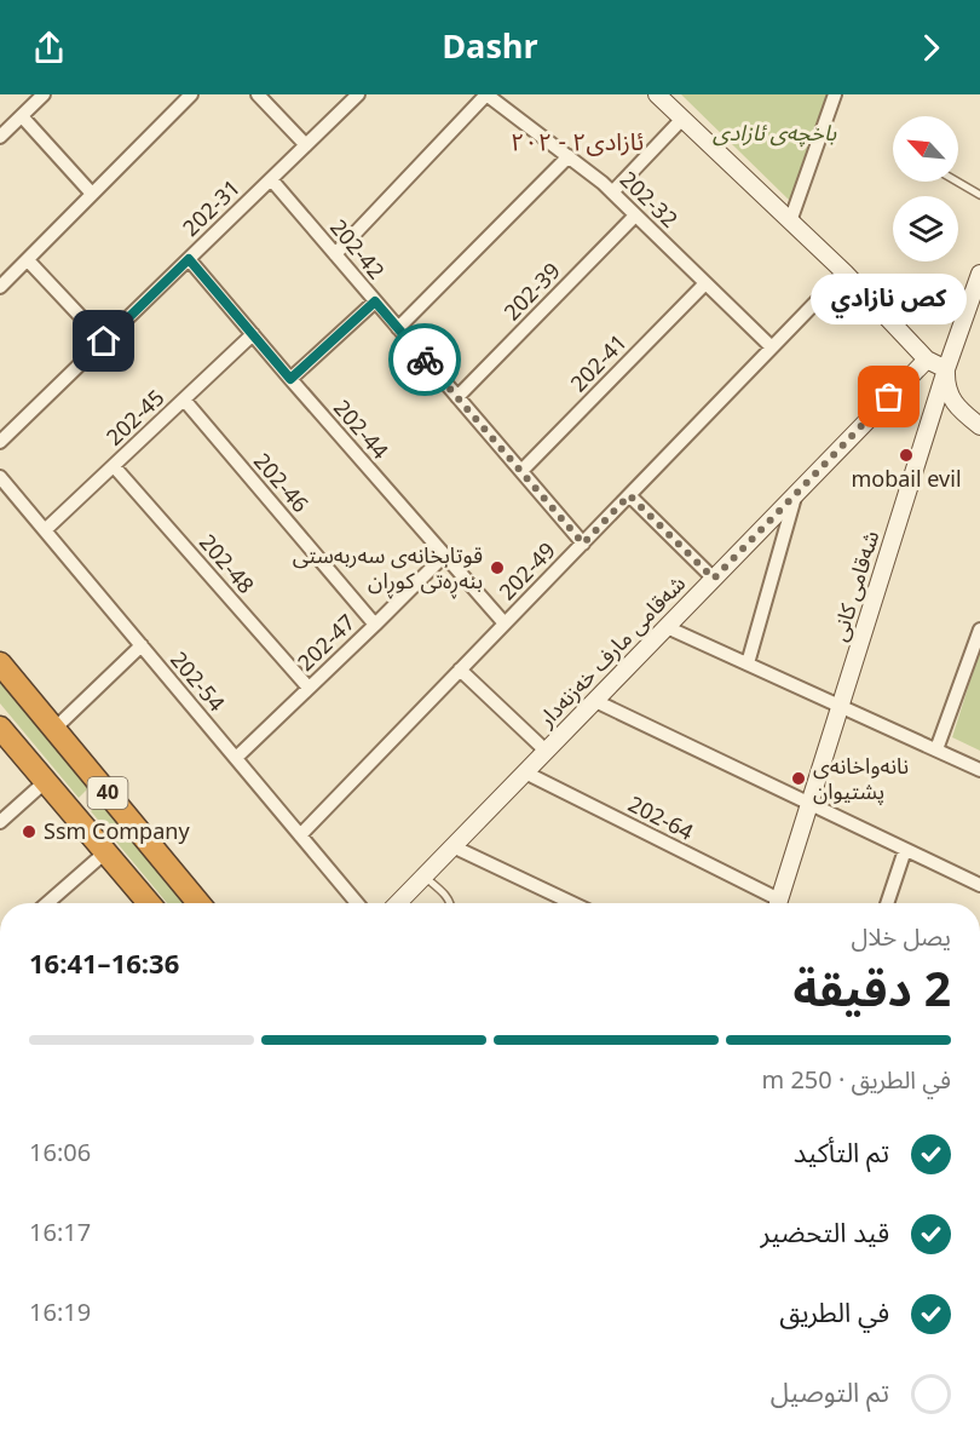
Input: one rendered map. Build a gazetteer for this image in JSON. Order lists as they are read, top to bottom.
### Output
{
  "streets": {
    "highway": ["40"],
    "street": [
      "202-32",
      "202-31",
      "202-42",
      "202-39",
      "202-41",
      "202-45",
      "202-44",
      "202-46",
      "202-48",
      "202-49",
      "شەقامی کانی",
      "202-47",
      "شەقامی مارف خەزنەدار",
      "202-54",
      "202-64"
    ]
  },
  "crossings": [
    ["202-32", "202-39"],
    ["202-32", "202-41"],
    ["202-32", "202-49"],
    ["202-31", "202-42"],
    ["202-31", "202-44"],
    ["202-42", "202-39"],
    ["202-42", "202-41"],
    ["202-42", "202-49"],
    ["202-45", "202-44"],
    ["202-45", "202-46"],
    ["202-45", "202-48"],
    ["202-45", "202-54"],
    ["202-44", "202-49"],
    ["202-44", "202-47"],
    ["202-46", "202-47"],
    ["202-48", "202-47"],
    ["202-49", "202-54"],
    ["202-47", "202-54"],
    ["شەقامی مارف خەزنەدار", "202-64"]
  ],
  "districts": ["ئازادی٢ - ٢٠٢"],
  "parks": ["باخچەی ئازادی"],
  "places": [
    "كص نازادي",
    "mobail evil",
    "قوتابخانەی سەربەستی بنەڕەتی کوڕان",
    "نانەواخانەی پشتیوان",
    "Ssm Company"
  ],
  "north": "top left",
  "page": {
    "header": "Dashr",
    "bubble": "كص نازادي",
    "heading": ["2 دقيقة", "يصل خلال", "16:36–16:41"],
    "bar": "في الطريق · 250 m",
    "list": [
      ["تم التأكيد", "16:06"],
      ["قيد التحضير", "16:17"],
      ["في الطريق", "16:19"],
      "تم التوصيل"
    ]
  }
}
